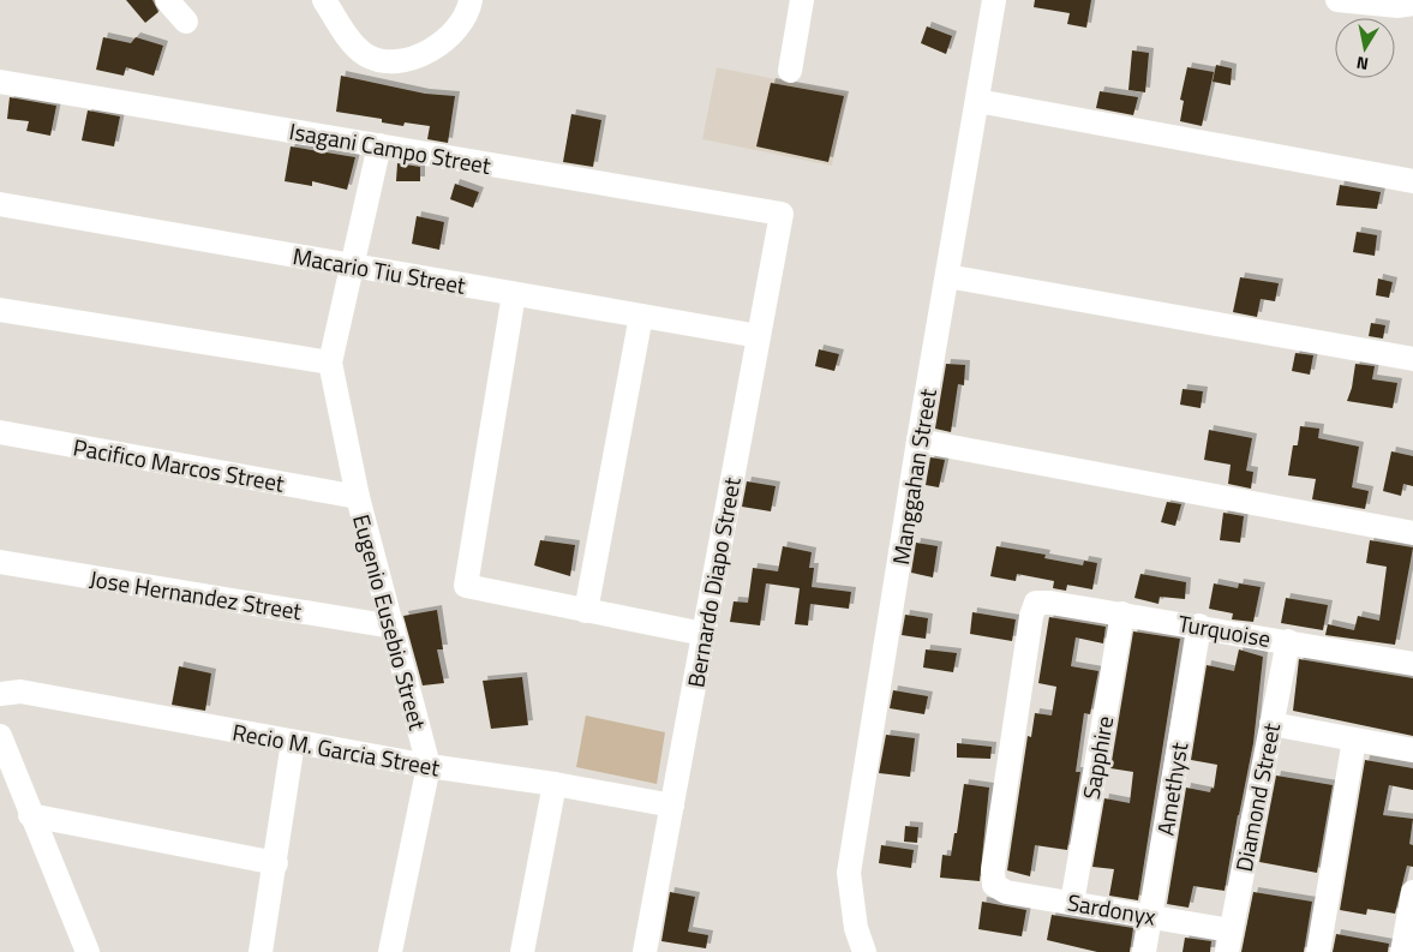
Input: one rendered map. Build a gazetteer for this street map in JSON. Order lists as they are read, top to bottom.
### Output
{
  "streets": {
    "street": [
      "Isagani Campo Street",
      "Macario Tiu Street",
      "Pacifico Marcos Street",
      "Manggahan Street",
      "Bernardo Diapo Street",
      "Jose Hernandez Street",
      "Eugenio Eusebio Street",
      "Turquoise",
      "Recio M. Garcia Street",
      "Sapphire",
      "Amethyst",
      "Diamond Street",
      "Sardonyx"
    ]
  },
  "crossings": [
    ["Isagani Campo Street", "Bernardo Diapo Street"],
    ["Isagani Campo Street", "Eugenio Eusebio Street"],
    ["Macario Tiu Street", "Bernardo Diapo Street"],
    ["Macario Tiu Street", "Eugenio Eusebio Street"],
    ["Pacifico Marcos Street", "Eugenio Eusebio Street"],
    ["Bernardo Diapo Street", "Recio M. Garcia Street"],
    ["Jose Hernandez Street", "Eugenio Eusebio Street"],
    ["Eugenio Eusebio Street", "Recio M. Garcia Street"],
    ["Turquoise", "Sapphire"],
    ["Turquoise", "Amethyst"],
    ["Turquoise", "Diamond Street"],
    ["Turquoise", "Sardonyx"],
    ["Sapphire", "Sardonyx"],
    ["Amethyst", "Sardonyx"],
    ["Diamond Street", "Sardonyx"]
  ],
  "north": "bottom"
}
